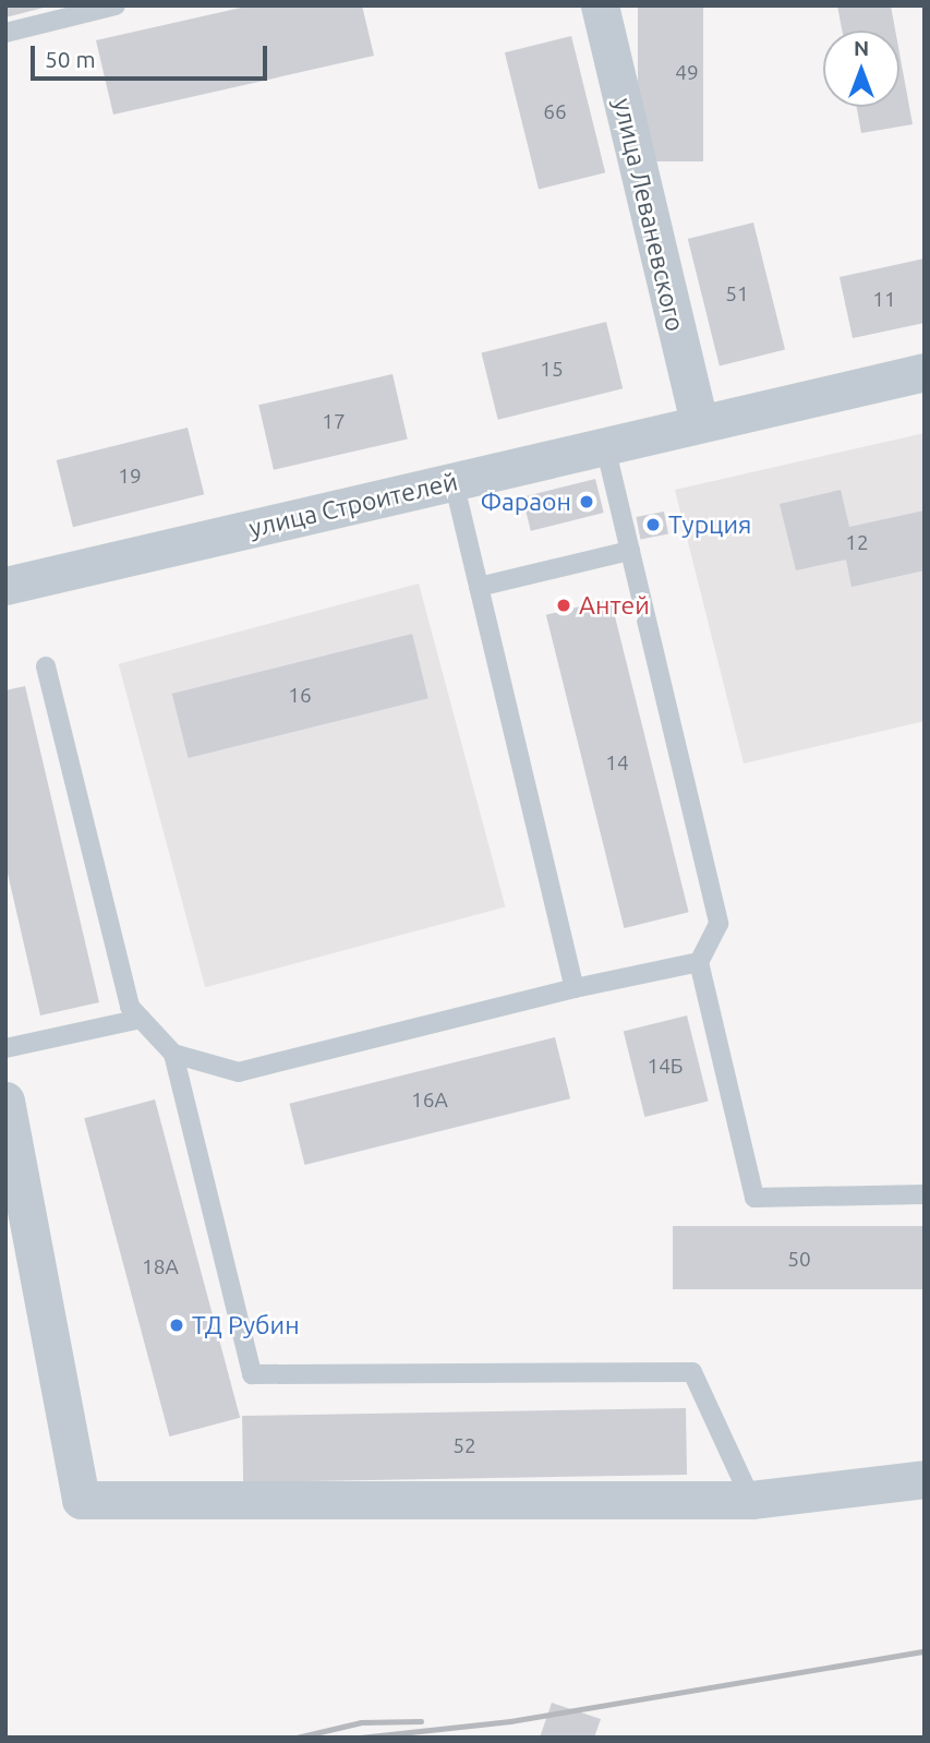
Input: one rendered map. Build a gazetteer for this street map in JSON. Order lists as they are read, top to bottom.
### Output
{
  "streets": {
    "street": ["улица Леваневского", "улица Строителей"]
  },
  "crossings": [
    ["улица Леваневского", "улица Строителей"]
  ],
  "places": [
    "Фараон",
    "Турция",
    "Антей",
    "ТД Рубин"
  ],
  "house_numbers": [
    "49",
    "66",
    "51",
    "11",
    "15",
    "17",
    "19",
    "12",
    "16",
    "14",
    "14Б",
    "16А",
    "50",
    "18А",
    "52"
  ],
  "scale_bar": "50 m",
  "north": "top"
}
